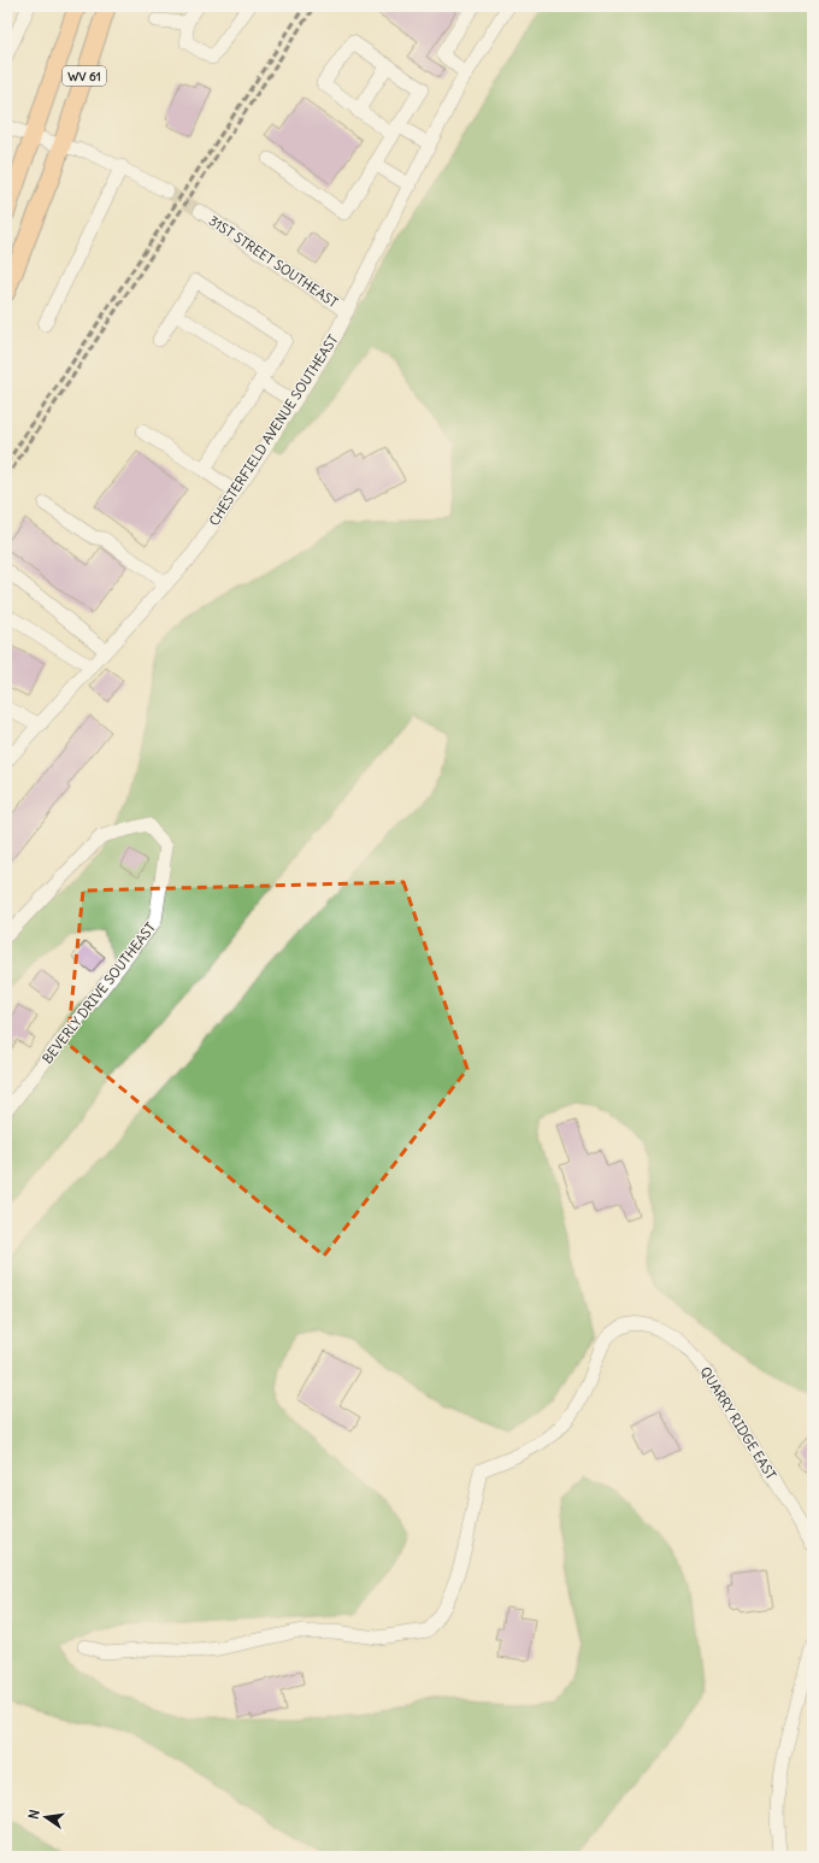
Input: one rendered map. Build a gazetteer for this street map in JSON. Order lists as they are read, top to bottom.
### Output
{
  "streets": {
    "main road": ["WV 61"],
    "street": [
      "31ST STREET SOUTHEAST",
      "CHESTERFIELD AVENUE SOUTHEAST",
      "BEVERLY DRIVE SOUTHEAST",
      "QUARRY RIDGE EAST"
    ]
  },
  "crossings": [
    ["31ST STREET SOUTHEAST", "CHESTERFIELD AVENUE SOUTHEAST"]
  ],
  "north": "left"
}
